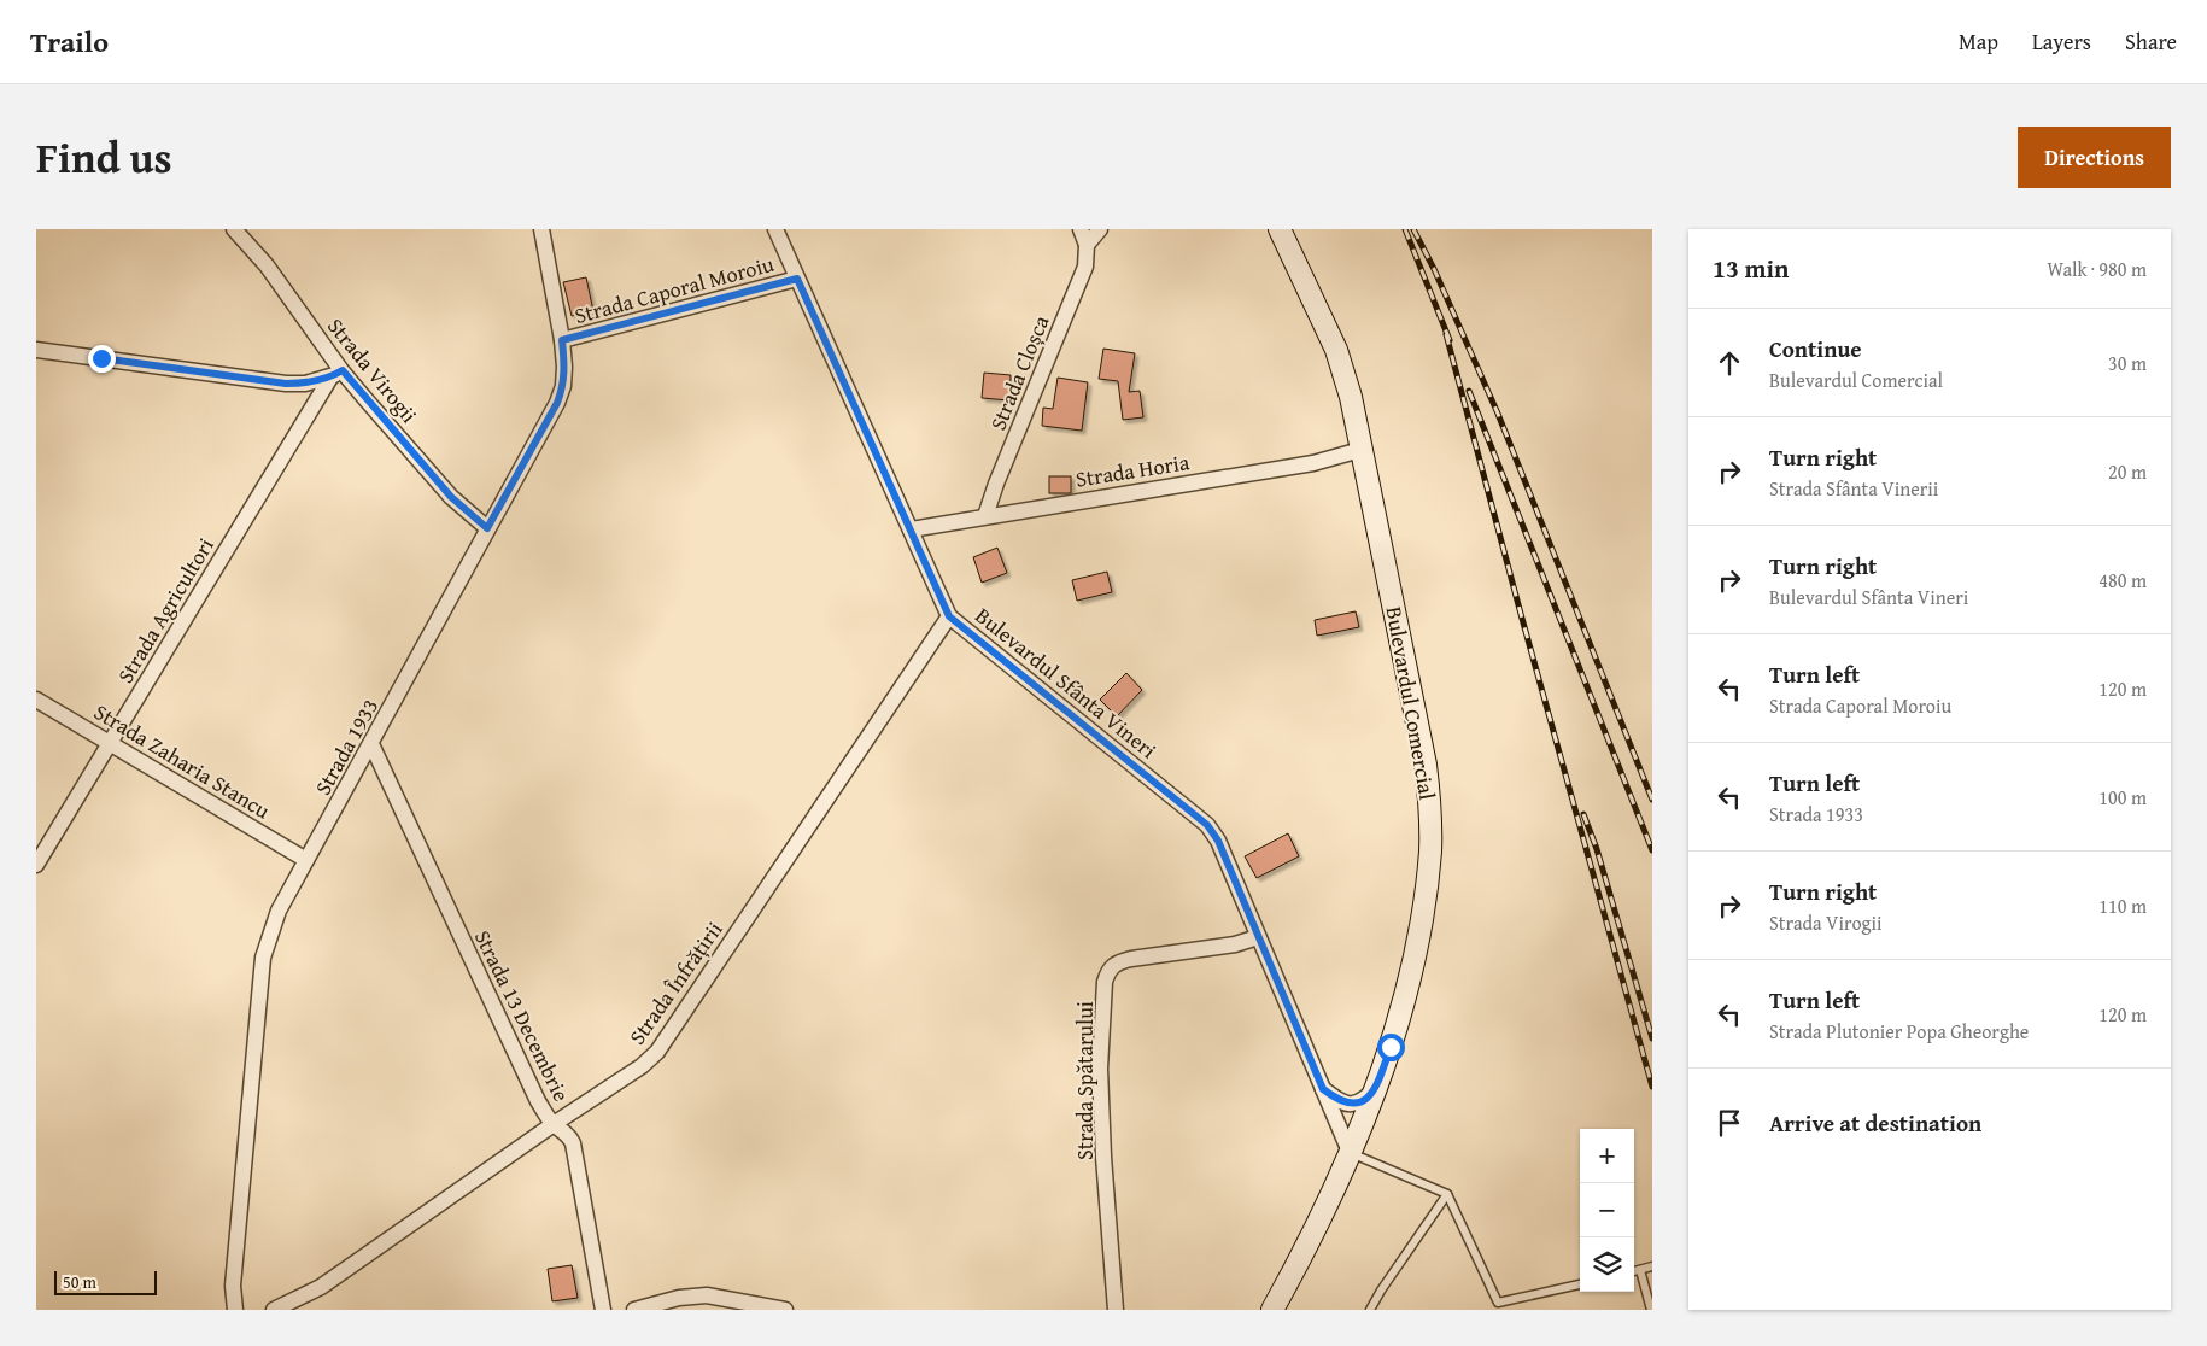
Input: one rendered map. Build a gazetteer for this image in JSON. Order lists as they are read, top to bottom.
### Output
{
  "streets": {
    "main road": ["Bulevardul Comercial"],
    "street": [
      "Strada Caporal Moroiu",
      "Strada Virogii",
      "Strada Cloșca",
      "Strada Horia",
      "Strada Agricultori",
      "Bulevardul Sfânta Vineri",
      "Strada 1933",
      "Strada Zaharia Stancu",
      "Strada Înfrățirii",
      "Strada 13 Decembrie",
      "Strada Spătarului"
    ]
  },
  "crossings": [
    ["Strada Caporal Moroiu", "Bulevardul Sfânta Vineri"],
    ["Strada Caporal Moroiu", "Strada 1933"],
    ["Strada Virogii", "Strada Agricultori"],
    ["Strada Virogii", "Strada 1933"],
    ["Strada Cloșca", "Strada Horia"],
    ["Strada Horia", "Bulevardul Sfânta Vineri"],
    ["Strada Horia", "Bulevardul Comercial"],
    ["Strada Agricultori", "Strada Zaharia Stancu"],
    ["Bulevardul Sfânta Vineri", "Bulevardul Comercial"],
    ["Bulevardul Sfânta Vineri", "Strada Înfrățirii"],
    ["Bulevardul Sfânta Vineri", "Strada Spătarului"],
    ["Strada 1933", "Strada Zaharia Stancu"],
    ["Strada 1933", "Strada 13 Decembrie"],
    ["Strada Înfrățirii", "Strada 13 Decembrie"]
  ],
  "scale_bar": "50 m",
  "page": {
    "header": "Trailo",
    "nav": ["Map", "Layers", "Share"],
    "title": "Find us",
    "buttons": "Directions",
    "heading": ["13 min", "Walk · 980 m"],
    "list": [
      ["Continue", "Bulevardul Comercial", "30 m"],
      ["Turn right", "Strada Sfânta Vinerii", "20 m"],
      ["Turn right", "Bulevardul Sfânta Vineri", "480 m"],
      ["Turn left", "Strada Caporal Moroiu", "120 m"],
      ["Turn left", "Strada 1933", "100 m"],
      ["Turn right", "Strada Virogii", "110 m"],
      ["Turn left", "Strada Plutonier Popa Gheorghe", "120 m"],
      "Arrive at destination"
    ],
    "map_buttons": ["+", "−"],
    "scale": "50 m"
  }
}
